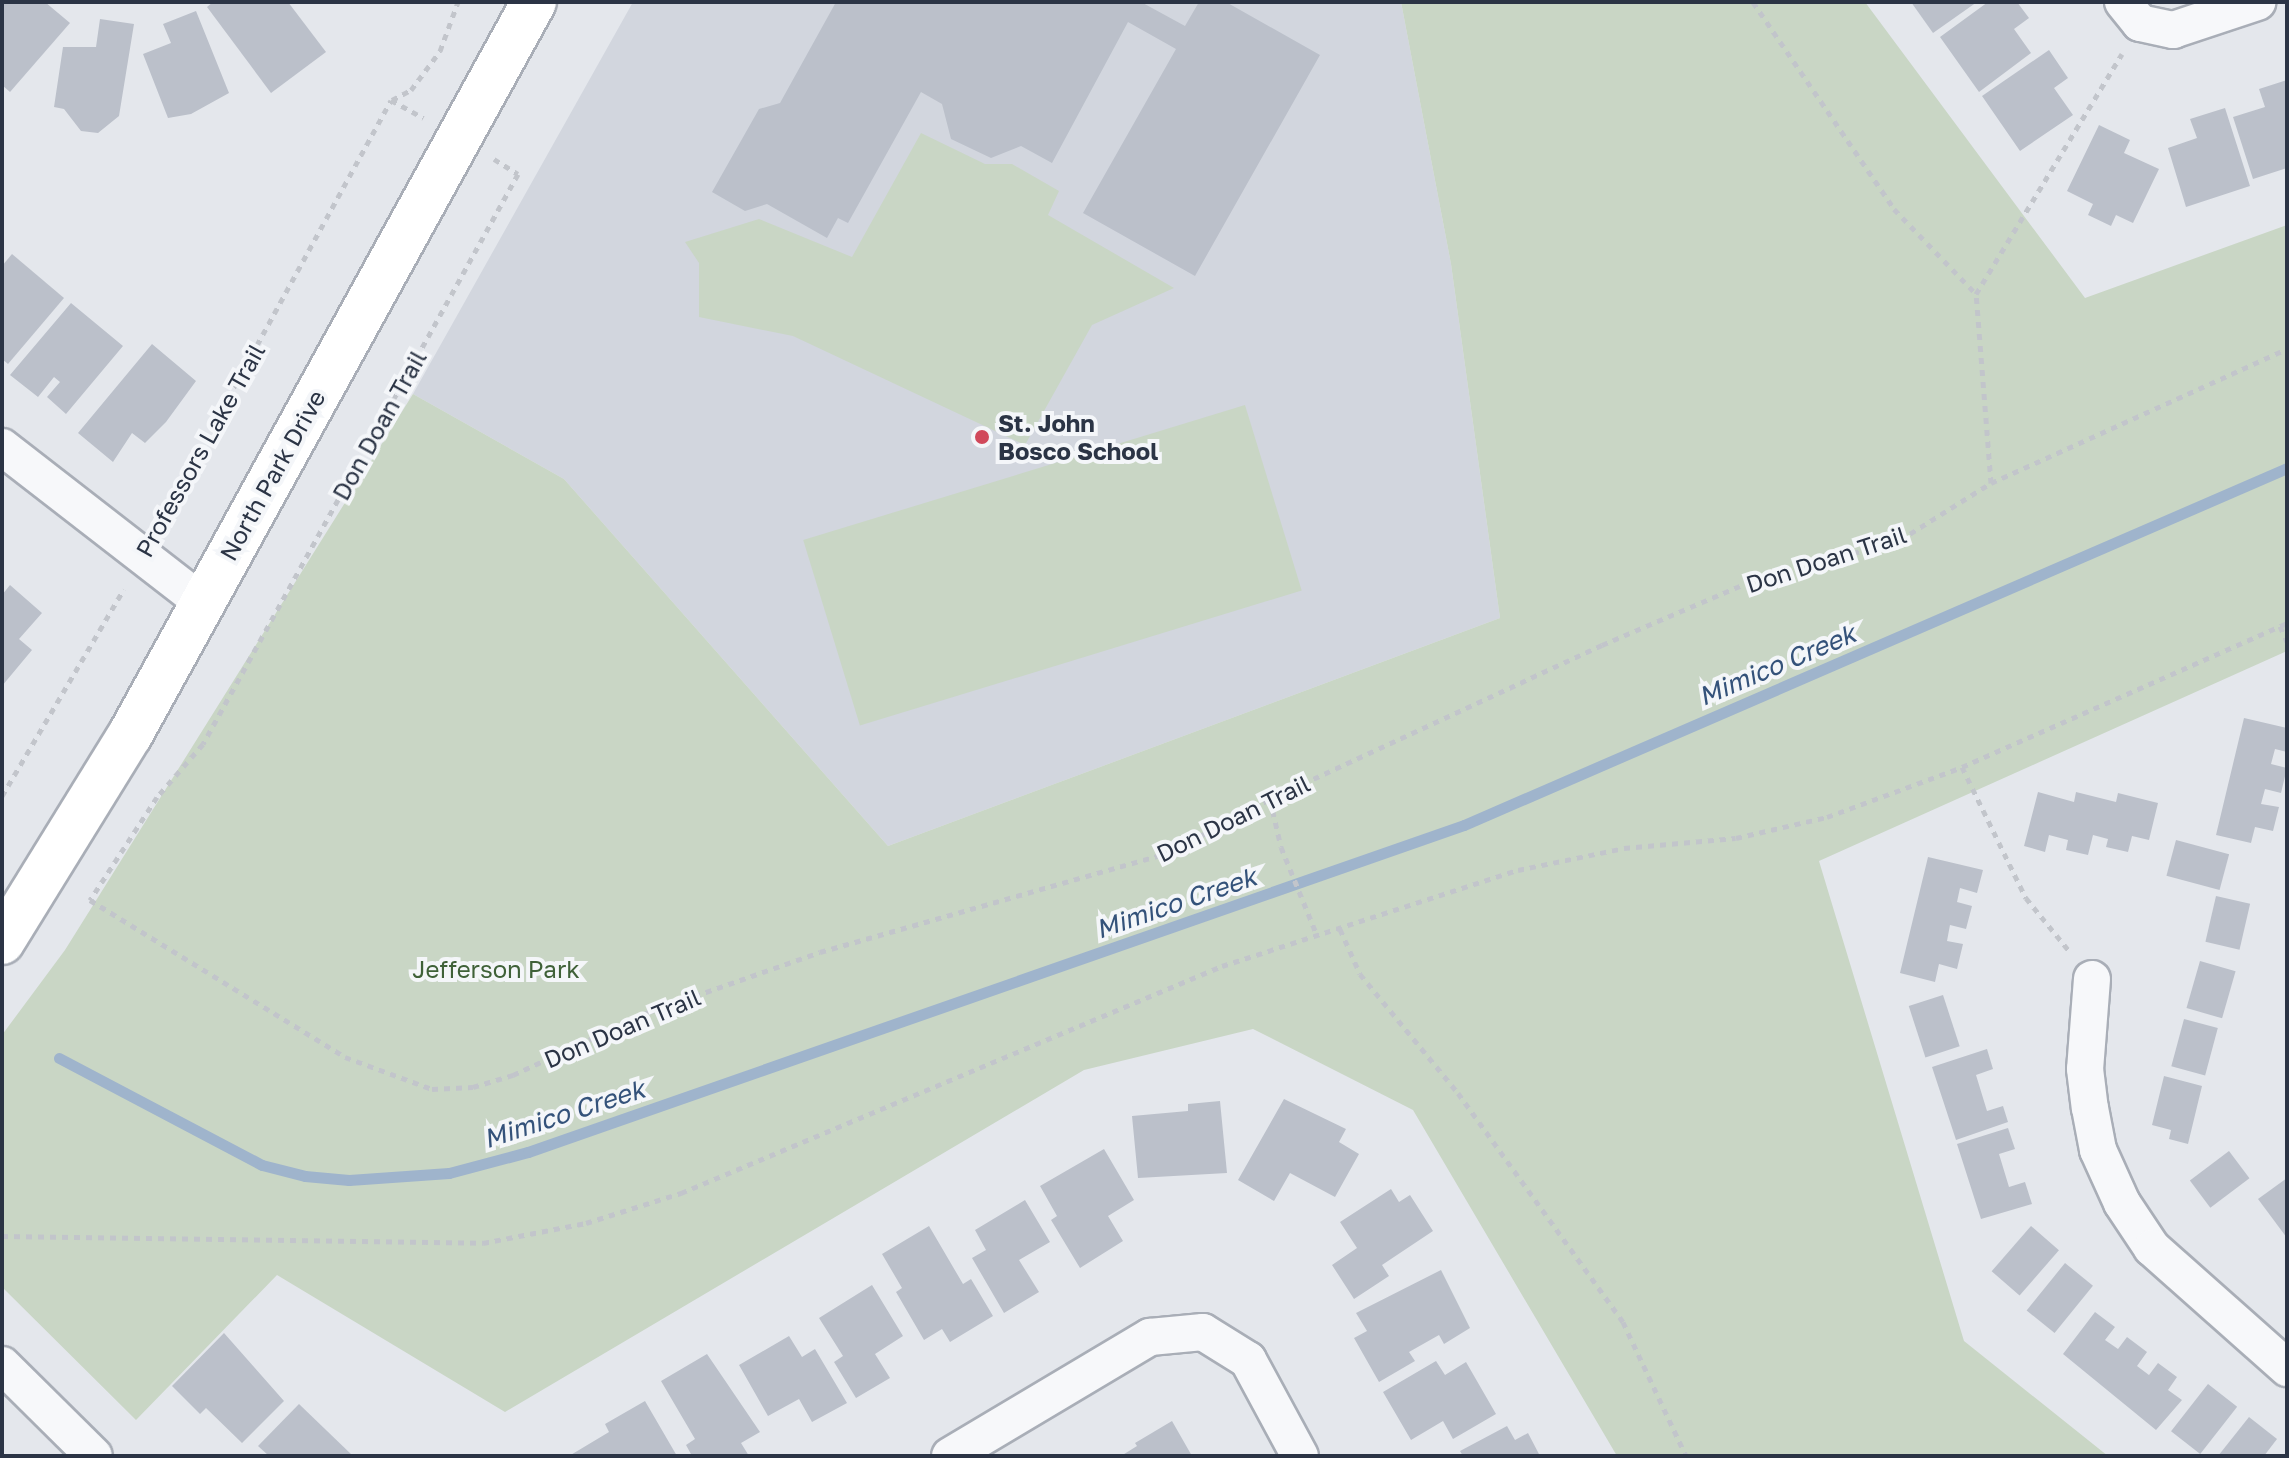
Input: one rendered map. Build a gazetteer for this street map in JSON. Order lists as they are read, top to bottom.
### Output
{
  "streets": {
    "main road": ["North Park Drive"],
    "path": ["Don Doan Trail", "Professors Lake Trail"]
  },
  "crossings": [
    ["Don Doan Trail", "Professors Lake Trail"],
    ["Don Doan Trail", "North Park Drive"]
  ],
  "water": ["Mimico Creek"],
  "parks": ["Jefferson Park"],
  "places": ["St. John Bosco School"]
}
